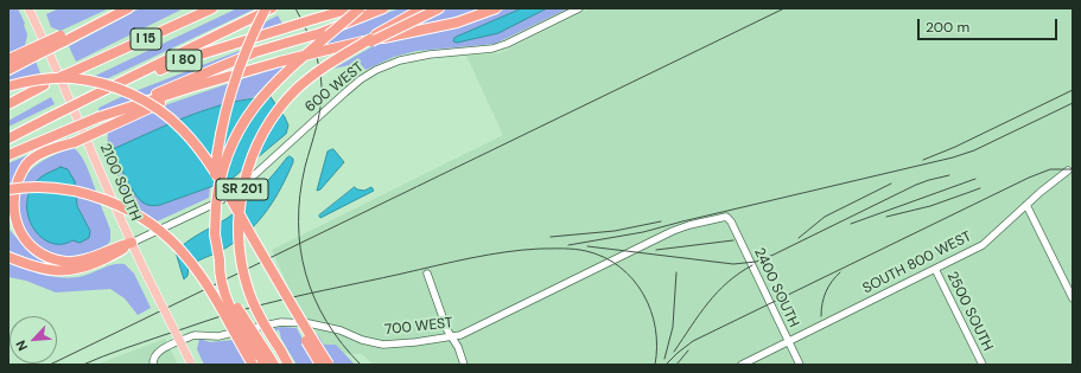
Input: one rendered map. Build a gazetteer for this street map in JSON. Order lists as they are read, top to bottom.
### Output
{
  "streets": {
    "highway": ["I 15", "I 80", "SR 201"],
    "main road": ["2100 SOUTH"],
    "street": [
      "600 WEST",
      "SOUTH 800 WEST",
      "2400 SOUTH",
      "2500 SOUTH",
      "700 WEST"
    ]
  },
  "crossings": [
    ["I 15", "I 80"],
    ["600 WEST", "2100 SOUTH"],
    ["SOUTH 800 WEST", "2400 SOUTH"],
    ["SOUTH 800 WEST", "2500 SOUTH"],
    ["2400 SOUTH", "700 WEST"]
  ],
  "scale_bar": "200 m",
  "north": "bottom left"
}
